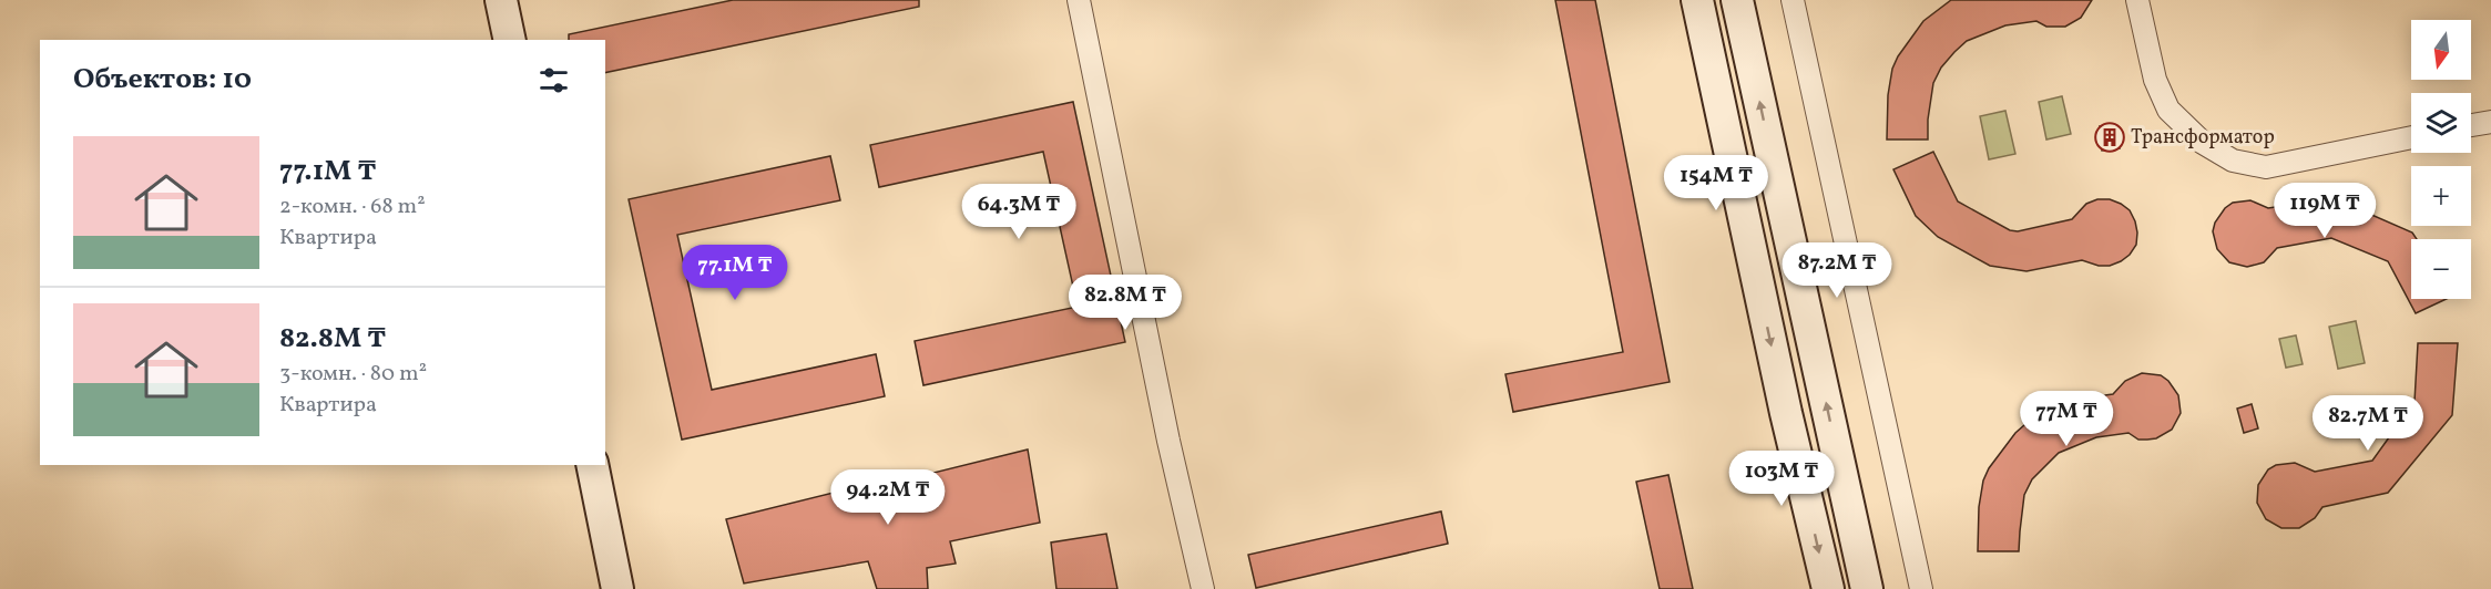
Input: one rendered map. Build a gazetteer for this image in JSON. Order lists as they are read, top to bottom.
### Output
{
  "places": {
    "building": ["Трансформатор"]
  },
  "north": "bottom",
  "page": {
    "map_buttons": ["+", "−"],
    "heading": "Объектов: 10",
    "list": [
      {
        "name": "77.1M ₸",
        "note": "2-комн. · 68 m² · Квартира"
      },
      {
        "name": "82.8M ₸",
        "note": "3-комн. · 80 m² · Квартира"
      }
    ],
    "price": [
      "154M ₸",
      "119M ₸",
      "64.3M ₸",
      "87.2M ₸",
      "77.1M ₸",
      "82.8M ₸",
      "77M ₸",
      "82.7M ₸",
      "103M ₸",
      "94.2M ₸"
    ]
  }
}
